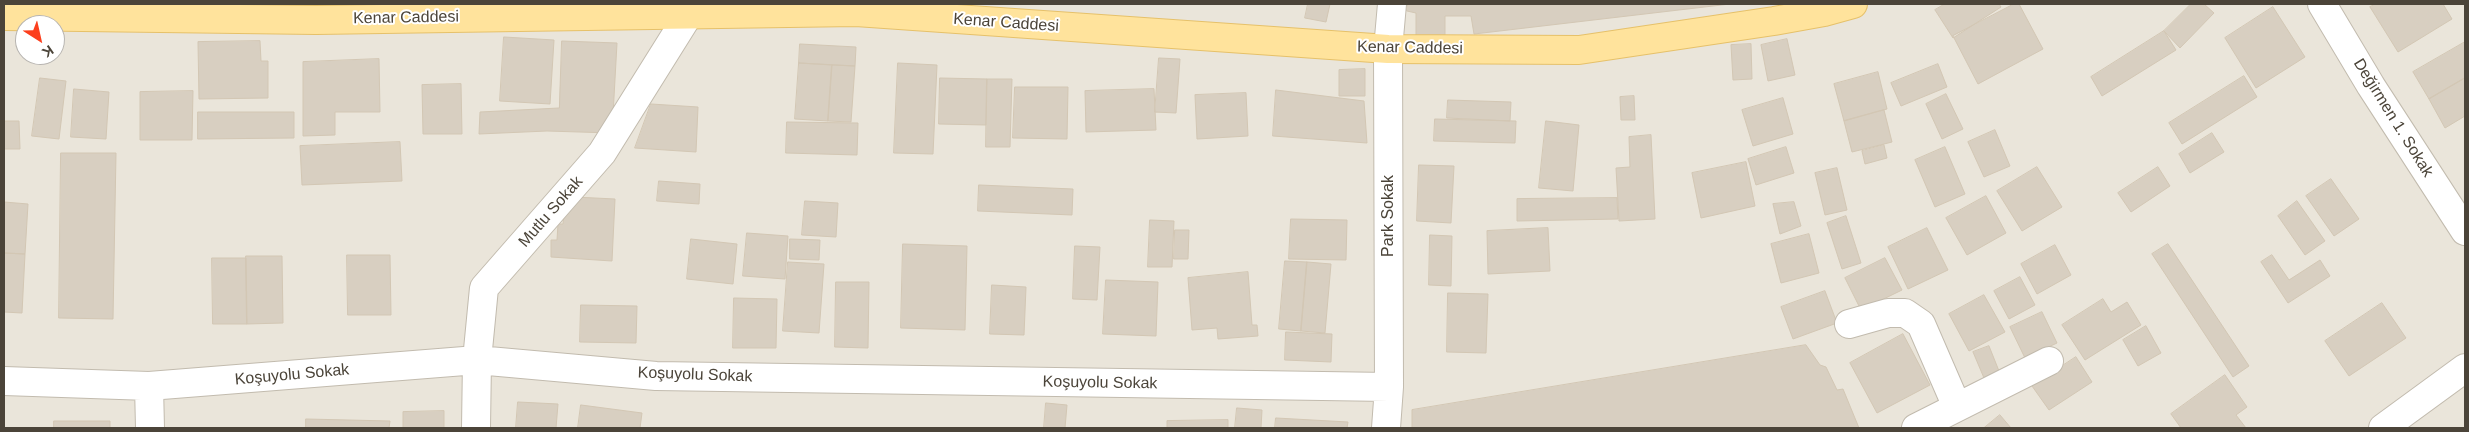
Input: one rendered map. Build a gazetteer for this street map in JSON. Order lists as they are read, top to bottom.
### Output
{
  "streets": {
    "main road": ["Kenar Caddesi"],
    "street": [
      "Değirmen 1. Sokak",
      "Mutlu Sokak",
      "Park Sokak",
      "Koşuyolu Sokak"
    ]
  },
  "crossings": [
    ["Kenar Caddesi", "Mutlu Sokak"],
    ["Kenar Caddesi", "Park Sokak"],
    ["Mutlu Sokak", "Koşuyolu Sokak"],
    ["Park Sokak", "Koşuyolu Sokak"]
  ],
  "north": "bottom right"
}
